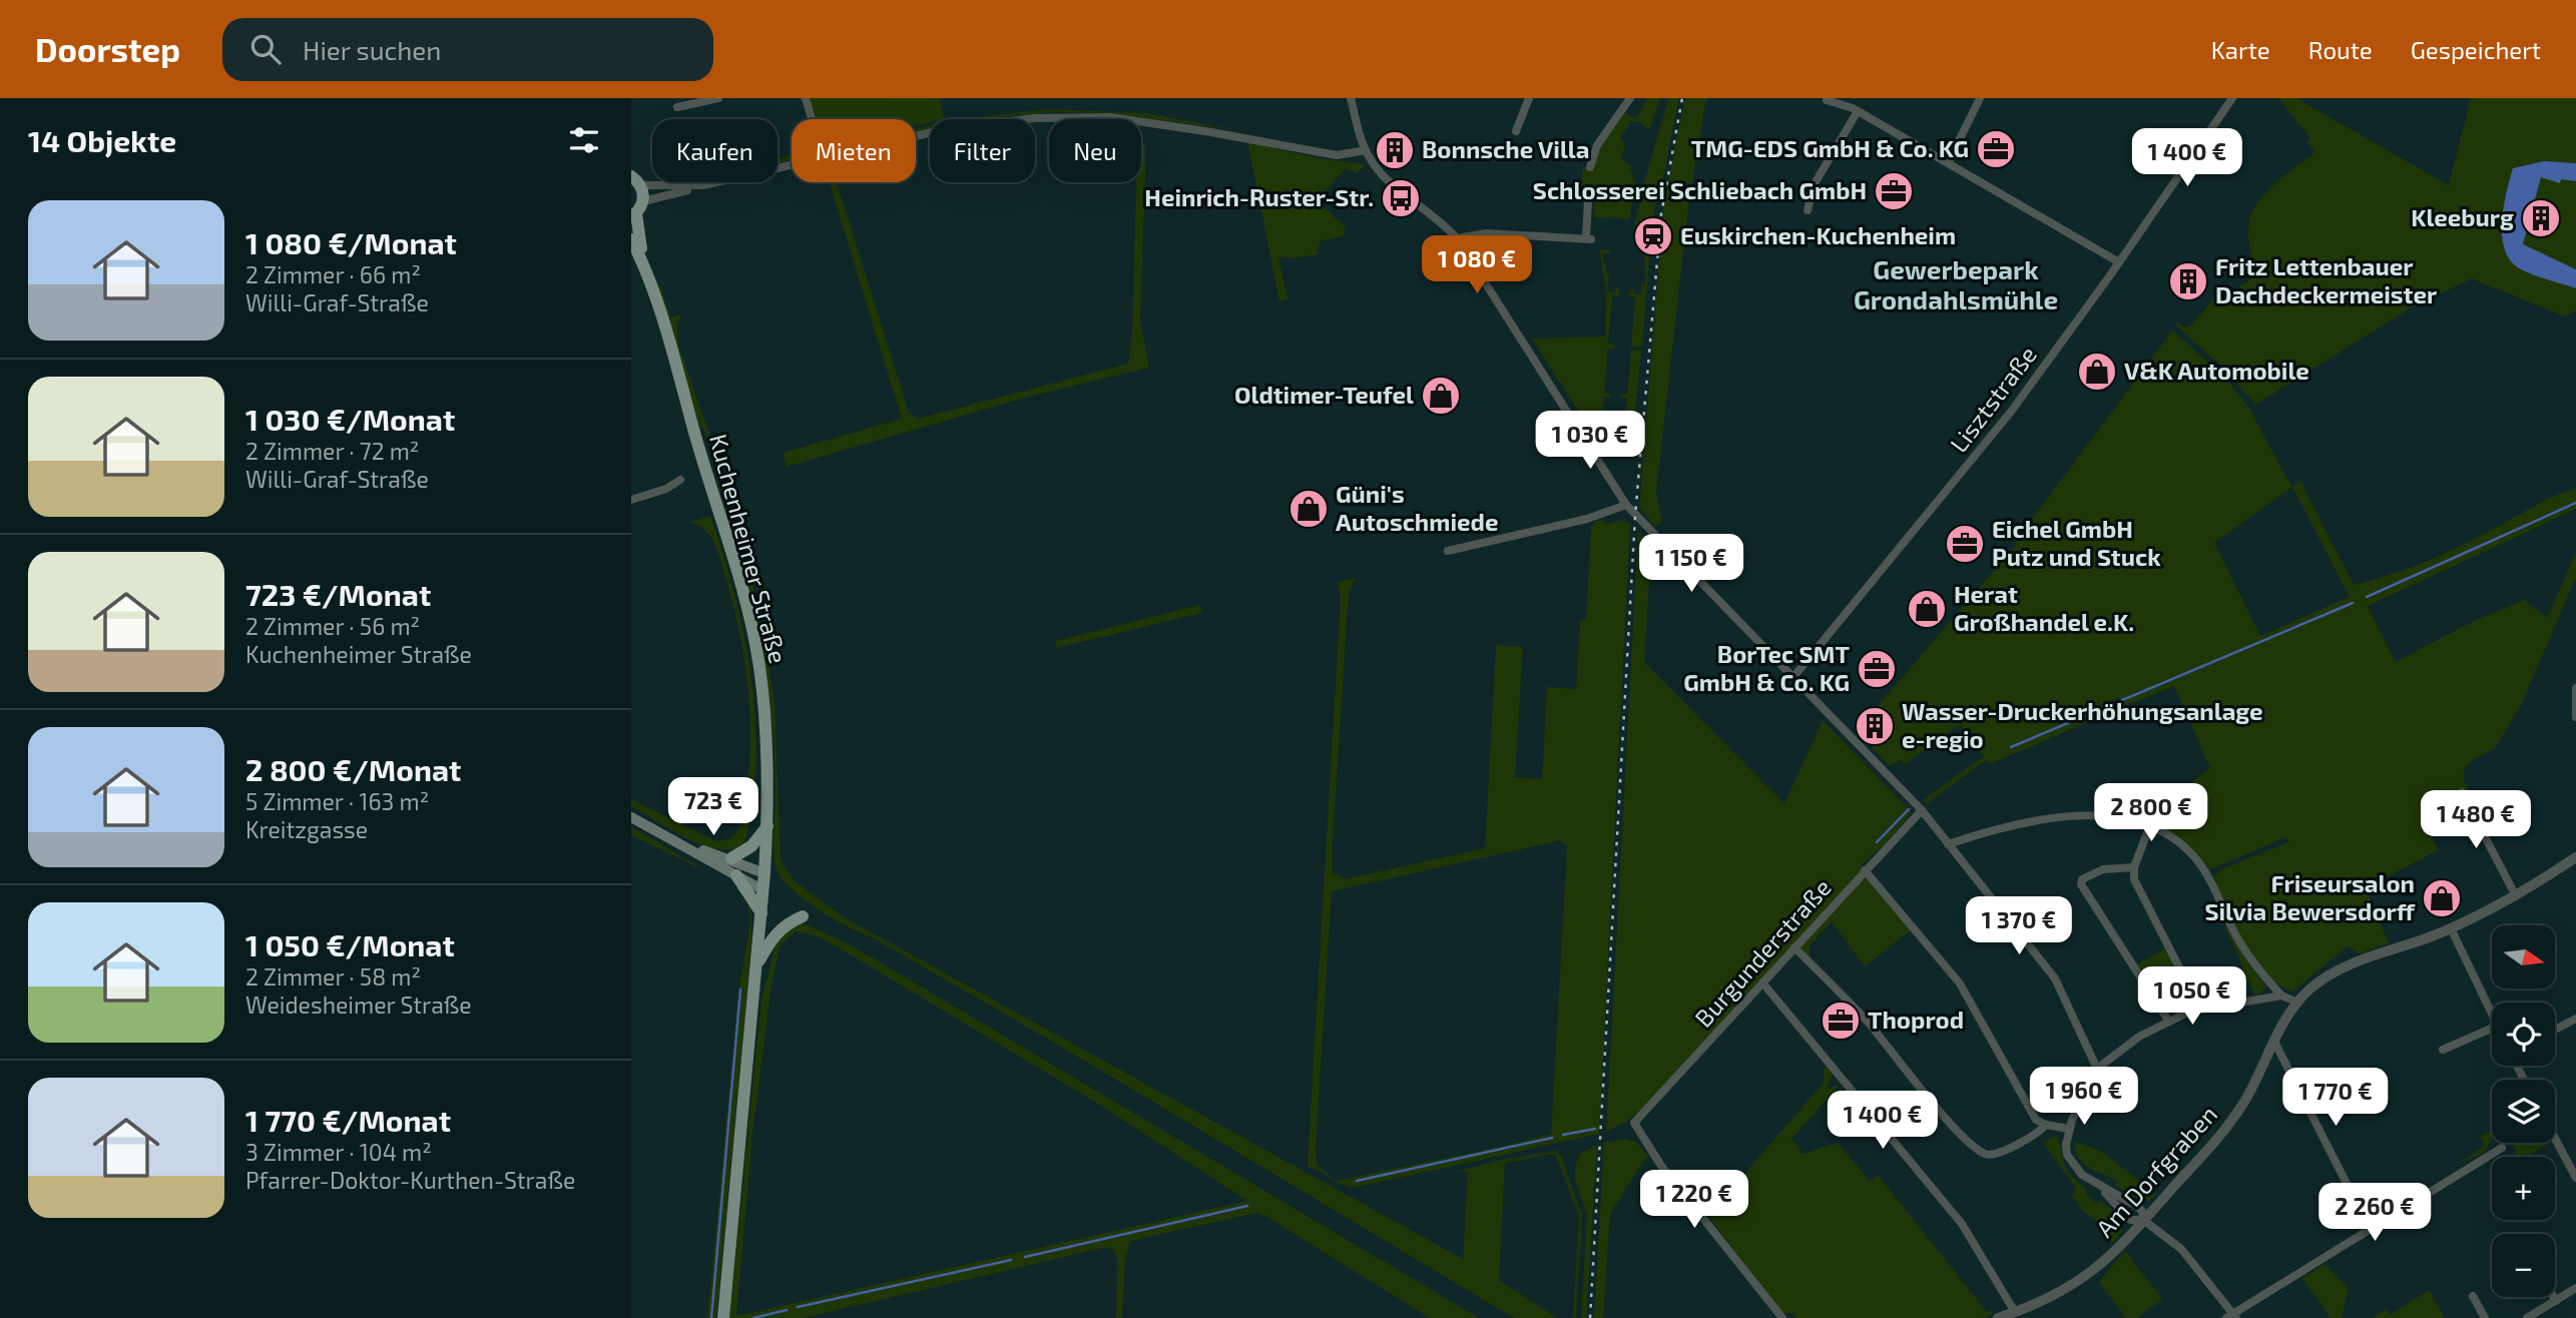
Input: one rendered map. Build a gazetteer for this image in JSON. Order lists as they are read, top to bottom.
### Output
{
  "streets": {
    "main road": ["Kuchenheimer Straße"],
    "street": ["Lisztstraße", "Burgunderstraße", "Am Dorfgraben"]
  },
  "districts": ["Gewerbepark Grondahlsmühle"],
  "places": {
    "office": [
      "TMG-EDS GmbH & Co. KG",
      "Schlosserei Schliebach GmbH",
      "Eichel GmbH Putz und Stuck",
      "BorTec SMT GmbH & Co. KG",
      "Thoprod"
    ],
    "building": [
      "Bonnsche Villa",
      "Kleeburg",
      "Fritz Lettenbauer Dachdeckermeister",
      "Wasser-Druckerhöhungsanlage e-regio"
    ],
    "bus stop": ["Heinrich-Ruster-Str."],
    "station": ["Euskirchen-Kuchenheim"],
    "shop": [
      "V&K Automobile",
      "Oldtimer-Teufel",
      "Güni's Autoschmiede",
      "Herat Großhandel e.K.",
      "Friseursalon Silvia Bewersdorff"
    ]
  },
  "north": "right",
  "page": {
    "header": "Doorstep",
    "search": "Hier suchen",
    "nav": ["Karte", "Route", "Gespeichert"],
    "heading": "14 Objekte",
    "chip": [
      "Kaufen",
      "Mieten",
      "Filter",
      "Neu"
    ],
    "price": [
      "1 400 €",
      "1 080 €",
      "1 030 €",
      "1 150 €",
      "723 €",
      "2 800 €",
      "1 480 €",
      "1 370 €",
      "1 050 €",
      "1 960 €",
      "1 770 €",
      "1 400 €",
      "1 220 €",
      "2 260 €"
    ],
    "list": [
      {
        "name": "1 080 €/Monat",
        "note": "2 Zimmer · 66 m² · Willi-Graf-Straße"
      },
      {
        "name": "1 030 €/Monat",
        "note": "2 Zimmer · 72 m² · Willi-Graf-Straße"
      },
      {
        "name": "723 €/Monat",
        "note": "2 Zimmer · 56 m² · Kuchenheimer Straße"
      },
      {
        "name": "2 800 €/Monat",
        "note": "5 Zimmer · 163 m² · Kreitzgasse"
      },
      {
        "name": "1 050 €/Monat",
        "note": "2 Zimmer · 58 m² · Weidesheimer Straße"
      },
      {
        "name": "1 770 €/Monat",
        "note": "3 Zimmer · 104 m² · Pfarrer-Doktor-Kurthen-Straße"
      }
    ],
    "map_buttons": ["+", "−"]
  }
}
